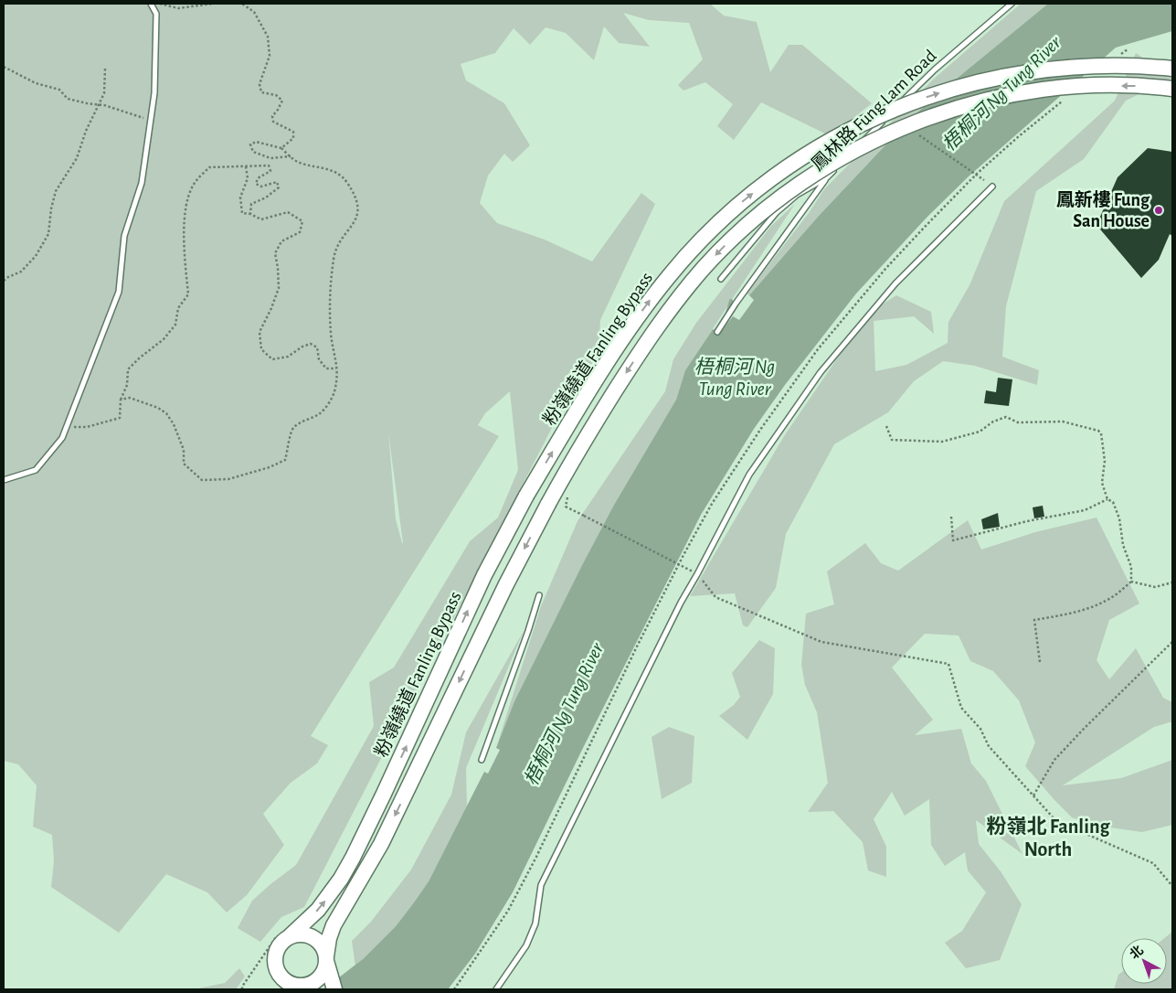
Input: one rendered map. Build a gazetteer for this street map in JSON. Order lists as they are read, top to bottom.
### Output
{
  "streets": {
    "main road": ["粉嶺繞道 Fanling Bypass"],
    "lane": ["鳳林路 Fung Lam Road"]
  },
  "districts": ["粉嶺北 Fanling North"],
  "water": ["梧桐河 Ng Tung River"],
  "places": ["鳳新樓 Fung San House"],
  "north": "top left"
}
